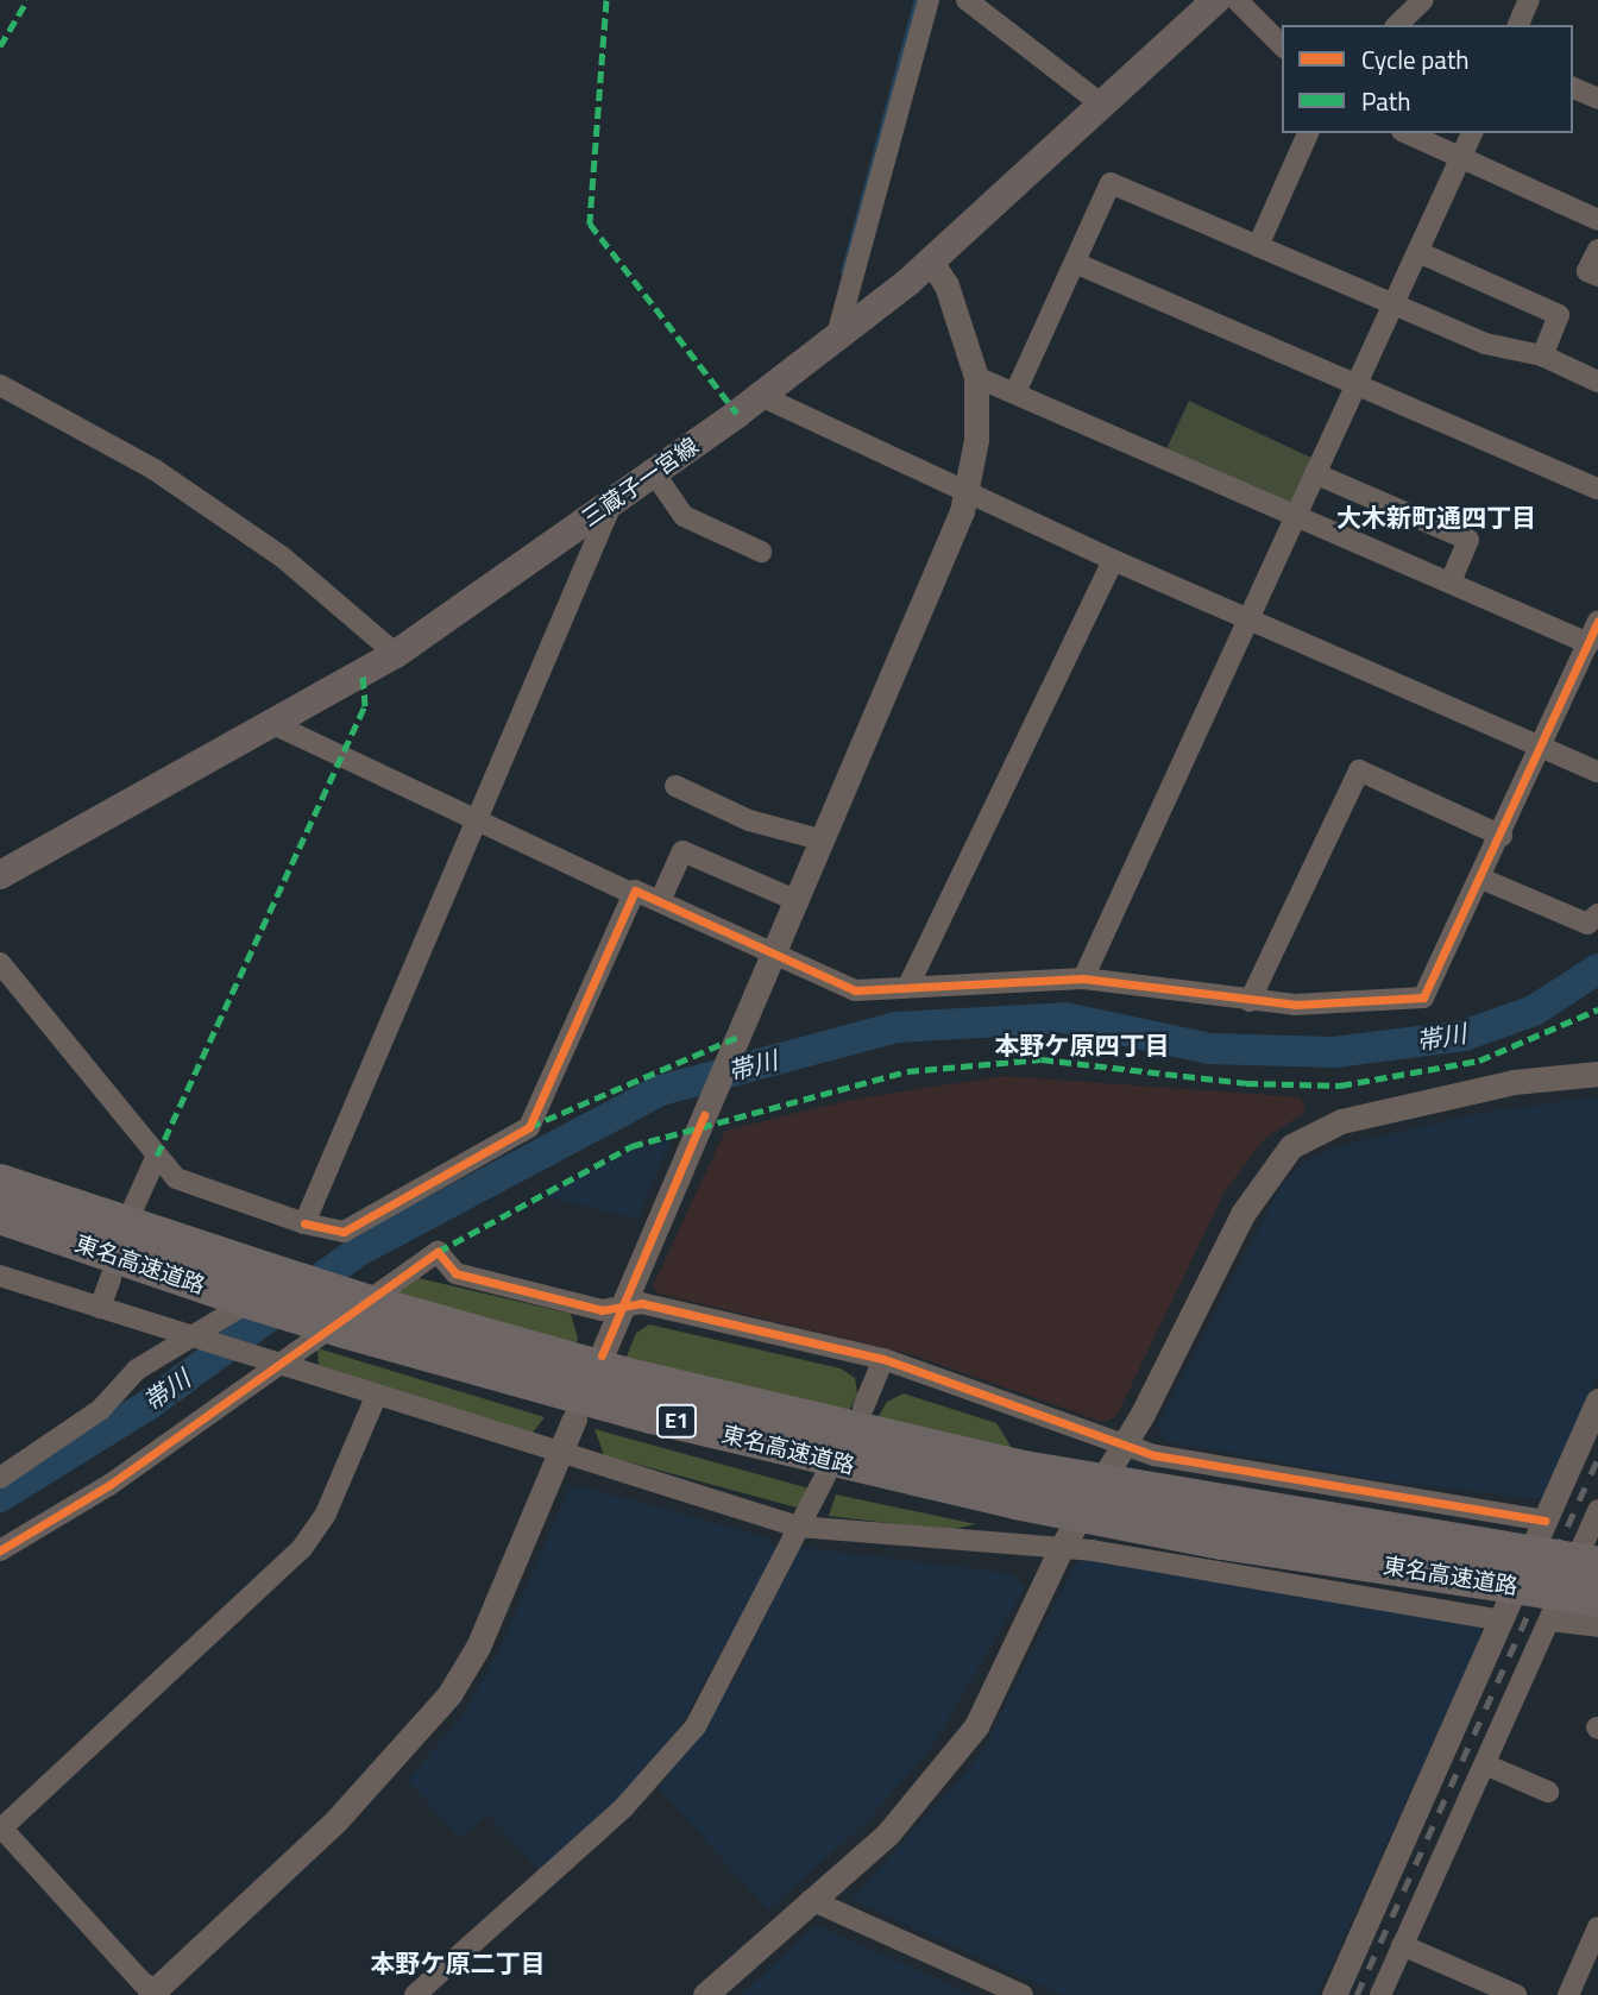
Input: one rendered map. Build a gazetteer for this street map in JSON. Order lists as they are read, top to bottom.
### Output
{
  "streets": {
    "highway": ["東名高速道路", "E1"],
    "main road": ["三蔵子一宮線"]
  },
  "districts": ["大木新町通四丁目", "本野ケ原四丁目", "本野ケ原二丁目"],
  "water": ["帯川"],
  "legend": ["Cycle path", "Path"]
}
